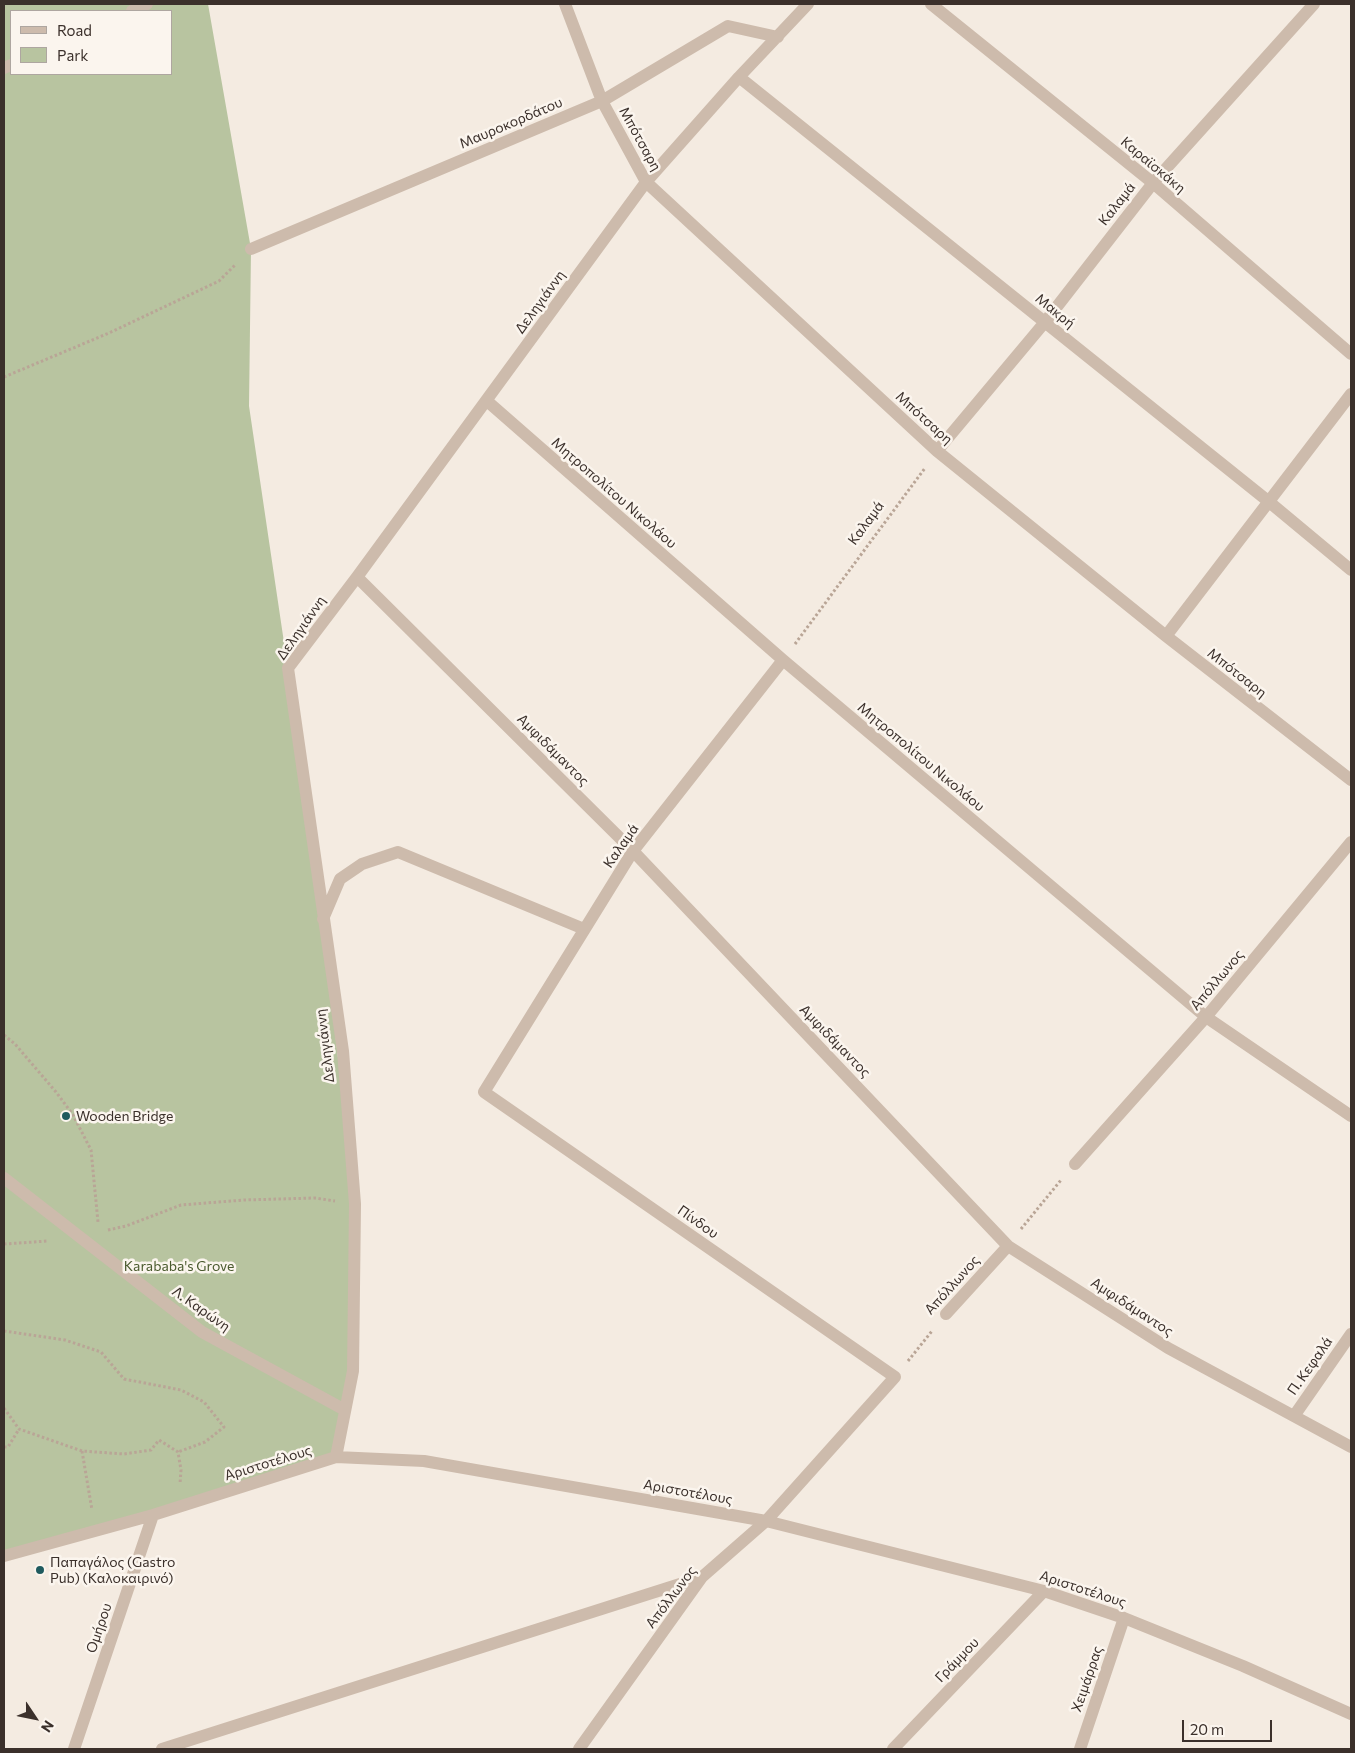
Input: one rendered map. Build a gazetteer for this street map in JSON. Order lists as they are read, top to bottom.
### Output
{
  "streets": {
    "street": [
      "Μαυροκορδάτου",
      "Μπότσαρη",
      "Καραϊσκάκη",
      "Καλαμά",
      "Δεληγιάννη",
      "Μακρή",
      "Μητροπολίτου Νικολάου",
      "Αμφιδάμαντος",
      "Απόλλωνος",
      "Πίνδου",
      "Λ. Καρώνη",
      "Π. Κεφαλά",
      "Αριστοτέλους",
      "Ομήρου",
      "Γράμμου",
      "Χειμάρρας"
    ]
  },
  "crossings": [
    ["Μαυροκορδάτου", "Μπότσαρη"],
    ["Μαυροκορδάτου", "Δεληγιάννη"],
    ["Μπότσαρη", "Καλαμά"],
    ["Μπότσαρη", "Δεληγιάννη"],
    ["Καραϊσκάκη", "Καλαμά"],
    ["Καλαμά", "Μακρή"],
    ["Καλαμά", "Μητροπολίτου Νικολάου"],
    ["Καλαμά", "Αμφιδάμαντος"],
    ["Καλαμά", "Πίνδου"],
    ["Δεληγιάννη", "Μακρή"],
    ["Δεληγιάννη", "Μητροπολίτου Νικολάου"],
    ["Δεληγιάννη", "Αμφιδάμαντος"],
    ["Δεληγιάννη", "Λ. Καρώνη"],
    ["Δεληγιάννη", "Αριστοτέλους"],
    ["Μητροπολίτου Νικολάου", "Απόλλωνος"],
    ["Αμφιδάμαντος", "Απόλλωνος"],
    ["Αμφιδάμαντος", "Π. Κεφαλά"],
    ["Απόλλωνος", "Πίνδου"],
    ["Απόλλωνος", "Αριστοτέλους"],
    ["Αριστοτέλους", "Ομήρου"],
    ["Αριστοτέλους", "Γράμμου"],
    ["Αριστοτέλους", "Χειμάρρας"]
  ],
  "parks": ["Karababa's Grove"],
  "places": ["Wooden Bridge", "Παπαγάλος (Gastro Pub) (Καλοκαιρινό)"],
  "legend": ["Road", "Park"],
  "scale_bar": "20 m",
  "north": "bottom right"
}
